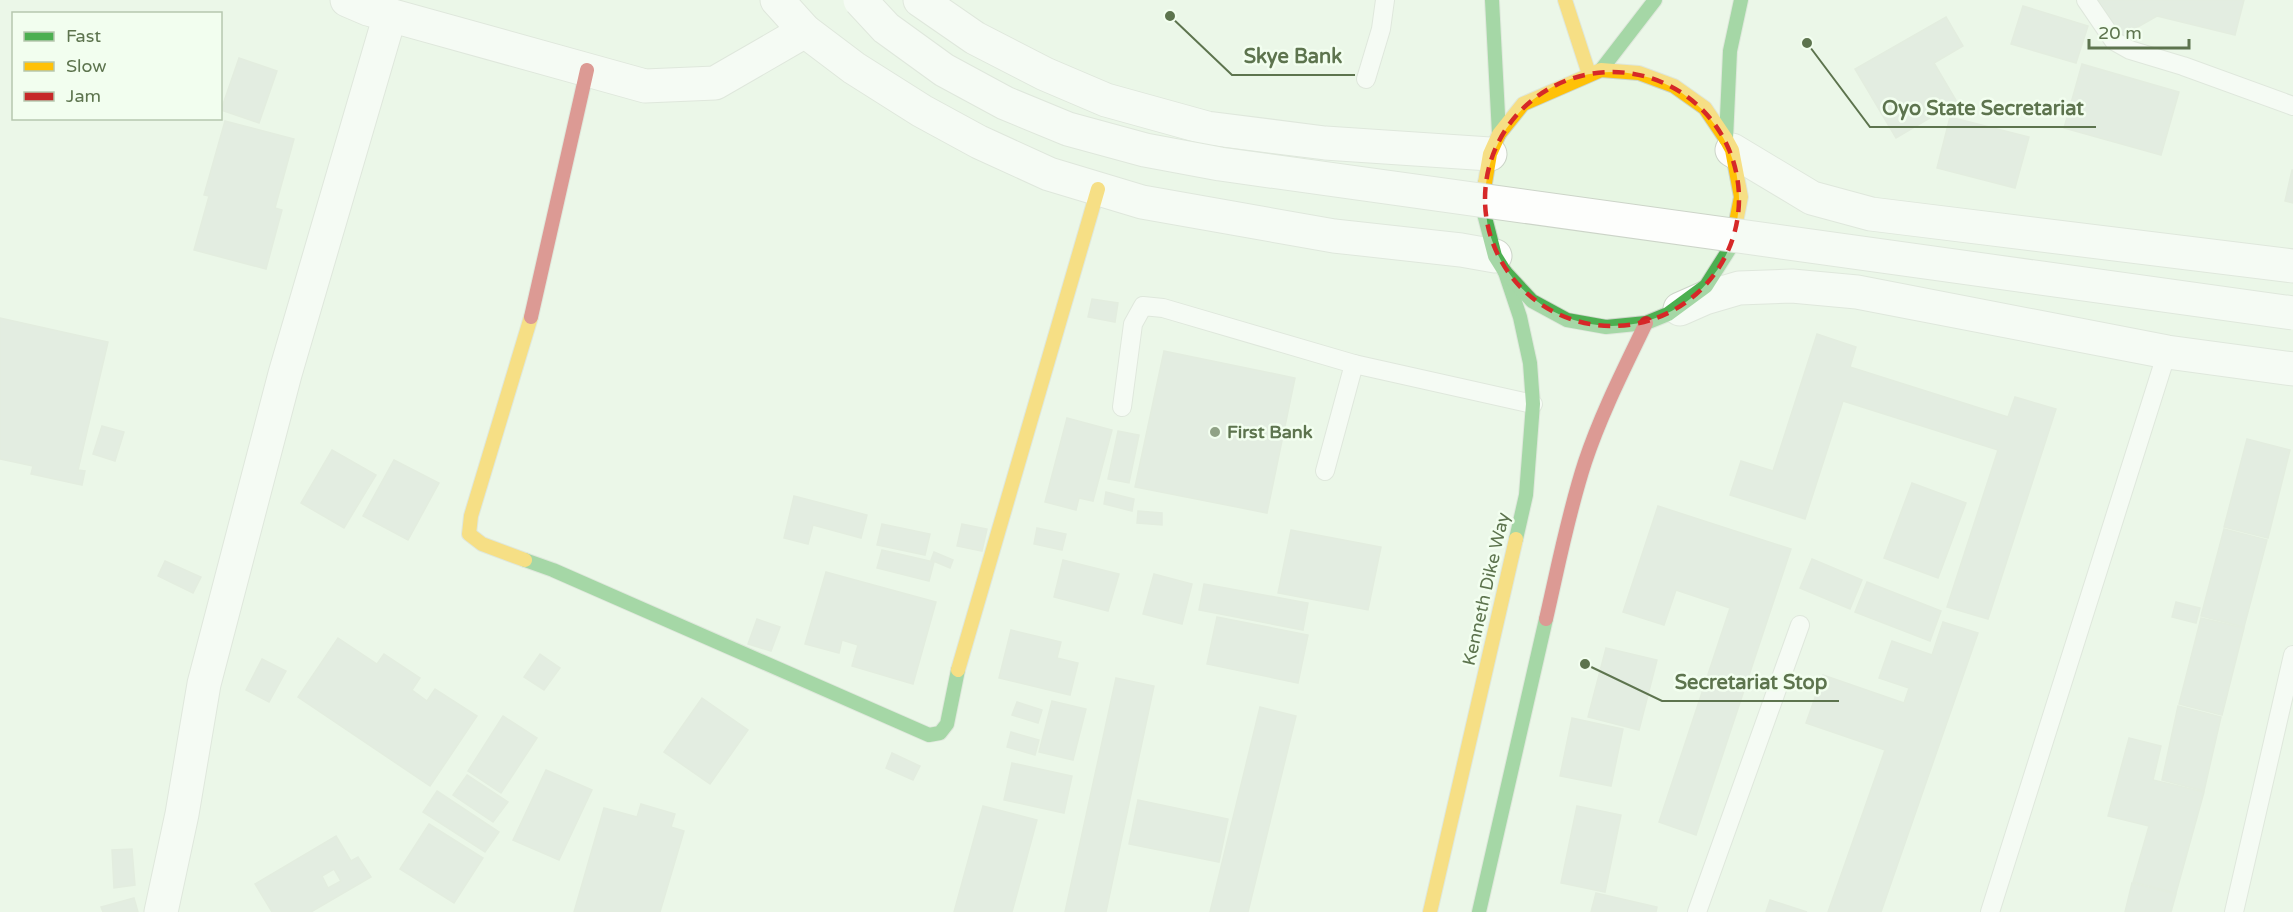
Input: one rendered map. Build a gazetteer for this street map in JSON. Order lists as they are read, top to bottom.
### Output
{
  "streets": {
    "main road": ["Kenneth Dike Way"]
  },
  "places": [
    "Skye Bank",
    "Oyo State Secretariat",
    "First Bank",
    "Secretariat Stop"
  ],
  "legend": ["Fast", "Slow", "Jam"],
  "scale_bar": "20 m"
}
